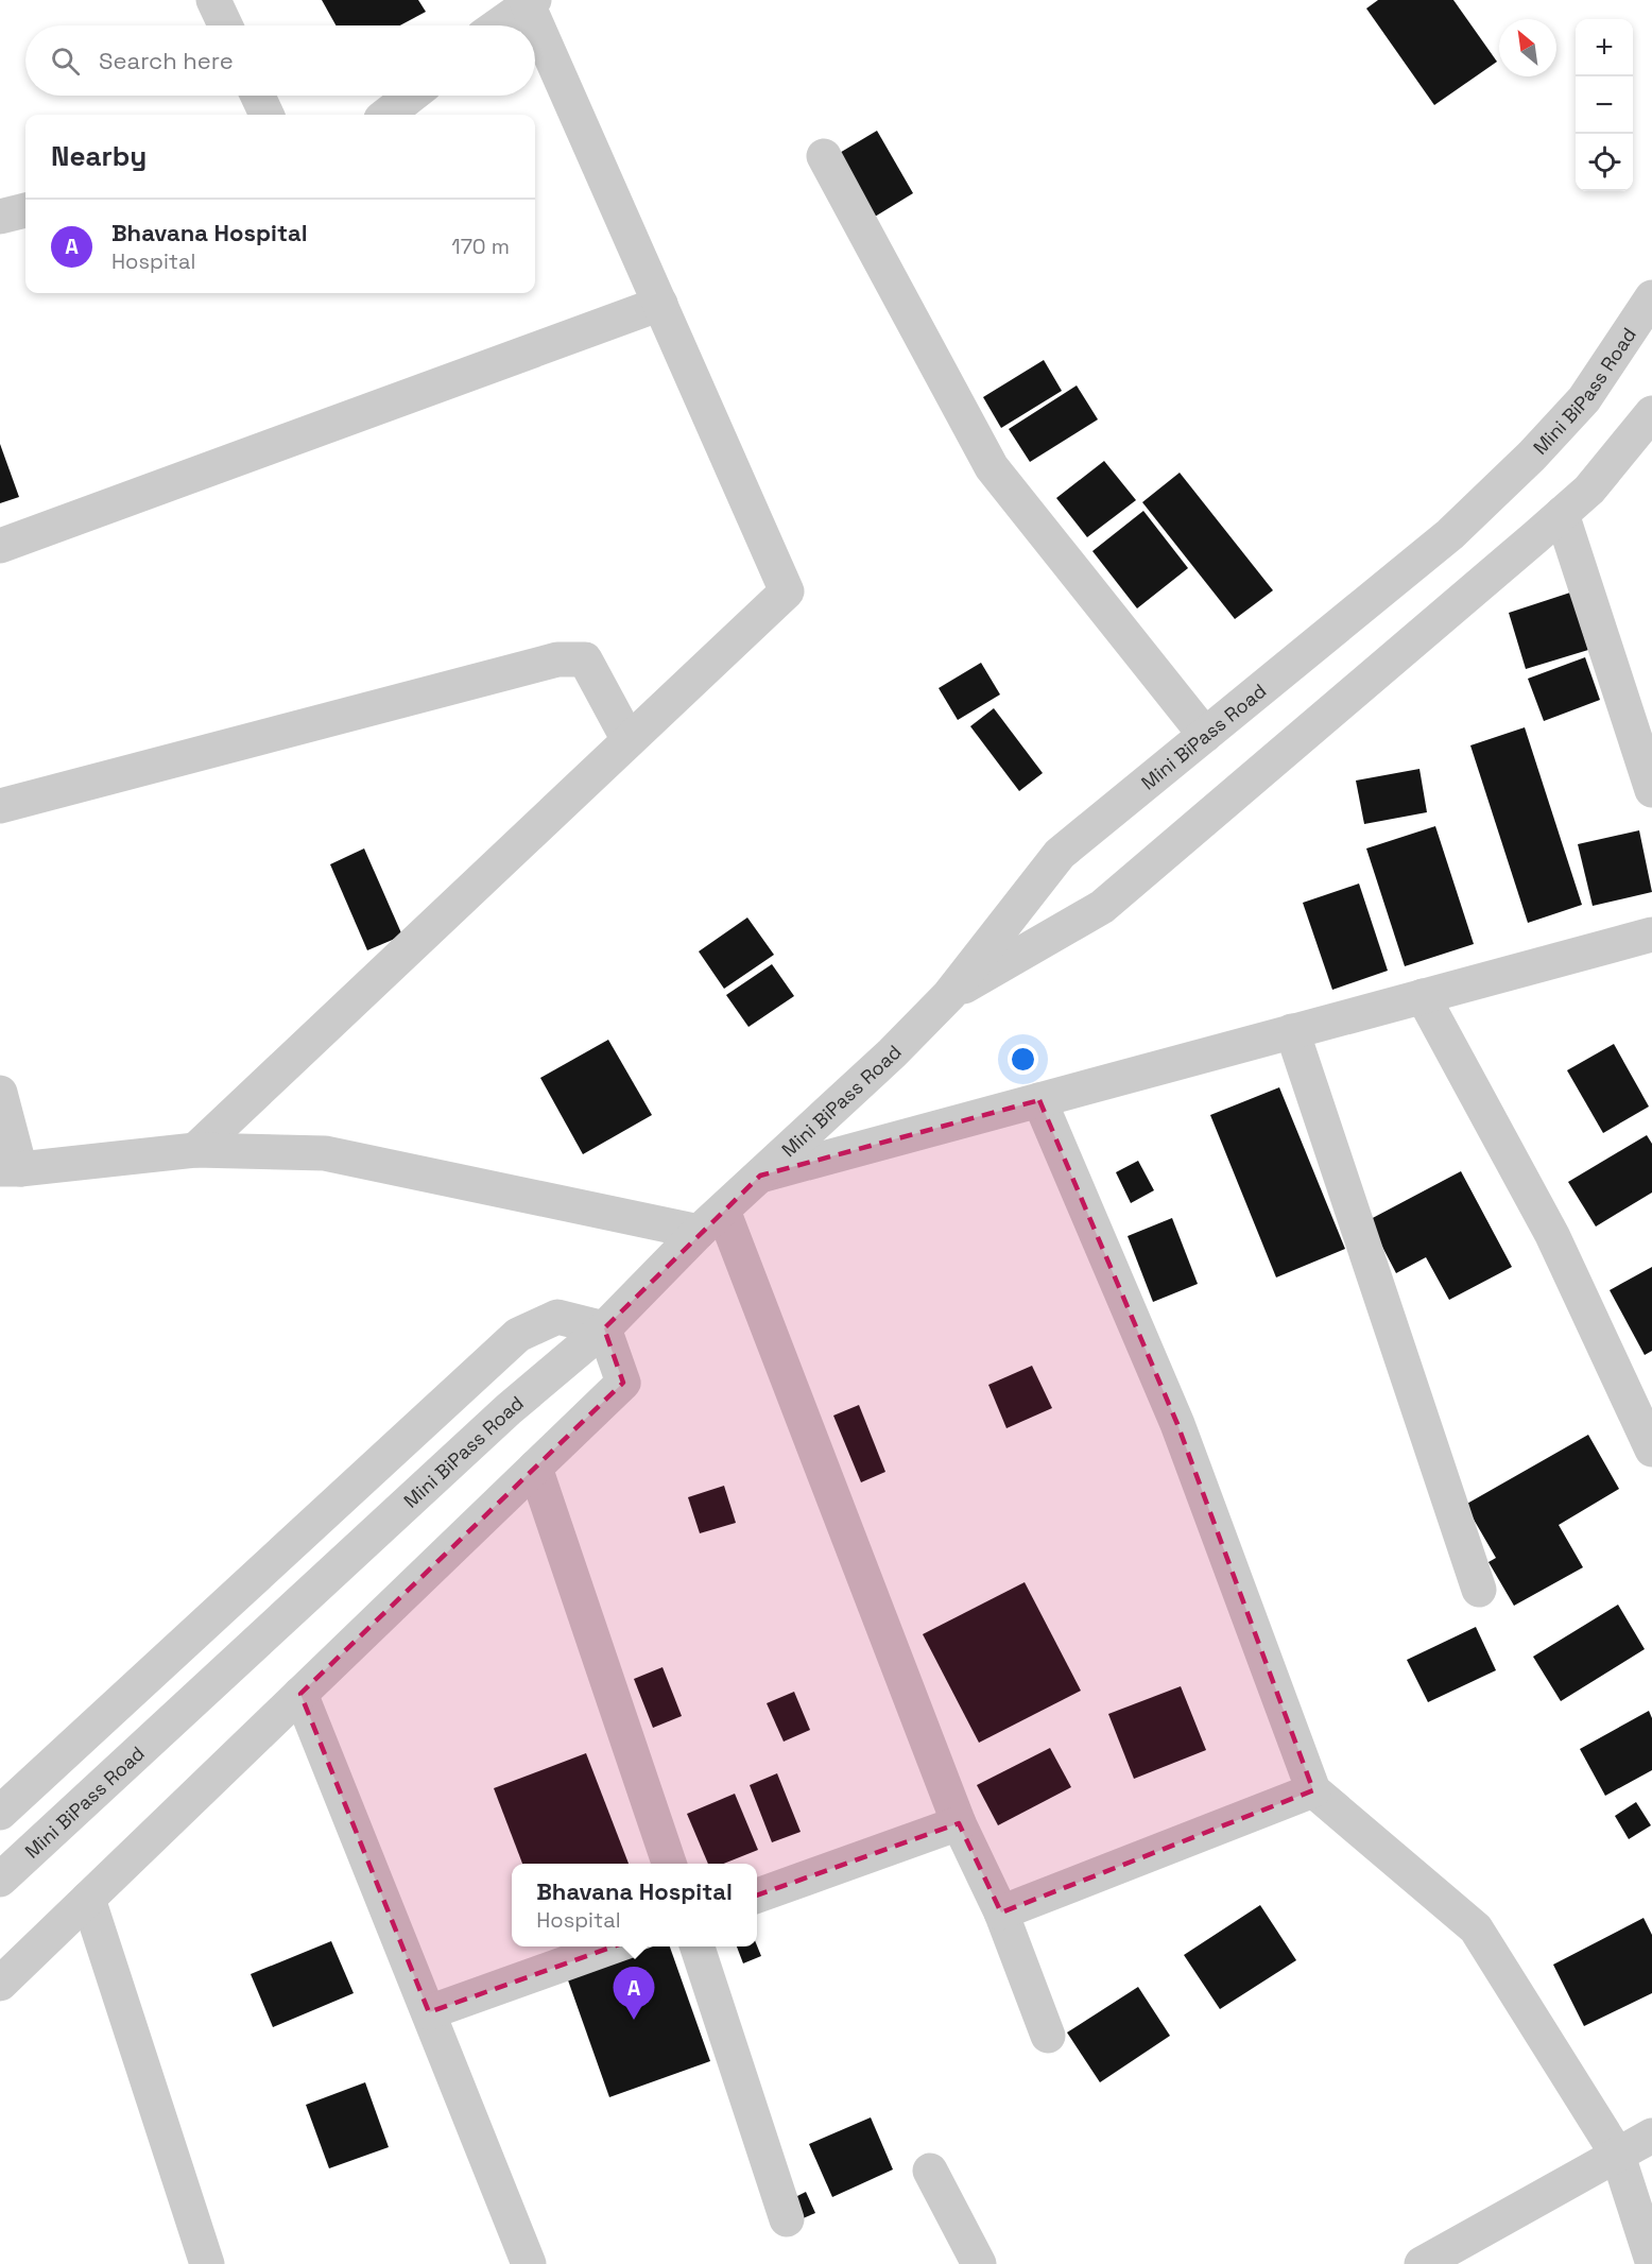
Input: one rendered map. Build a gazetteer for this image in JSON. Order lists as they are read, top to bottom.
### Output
{
  "streets": {
    "street": ["Mini BiPass Road"]
  },
  "north": "top left",
  "page": {
    "map_buttons": ["+", "−"],
    "search": "Search here",
    "heading": "Nearby",
    "list": [
      {
        "mark": "A",
        "name": "Bhavana Hospital",
        "note": "Hospital",
        "value": "170 m"
      }
    ],
    "popup": ["Bhavana Hospital", "Hospital"],
    "pins": "A"
  }
}
